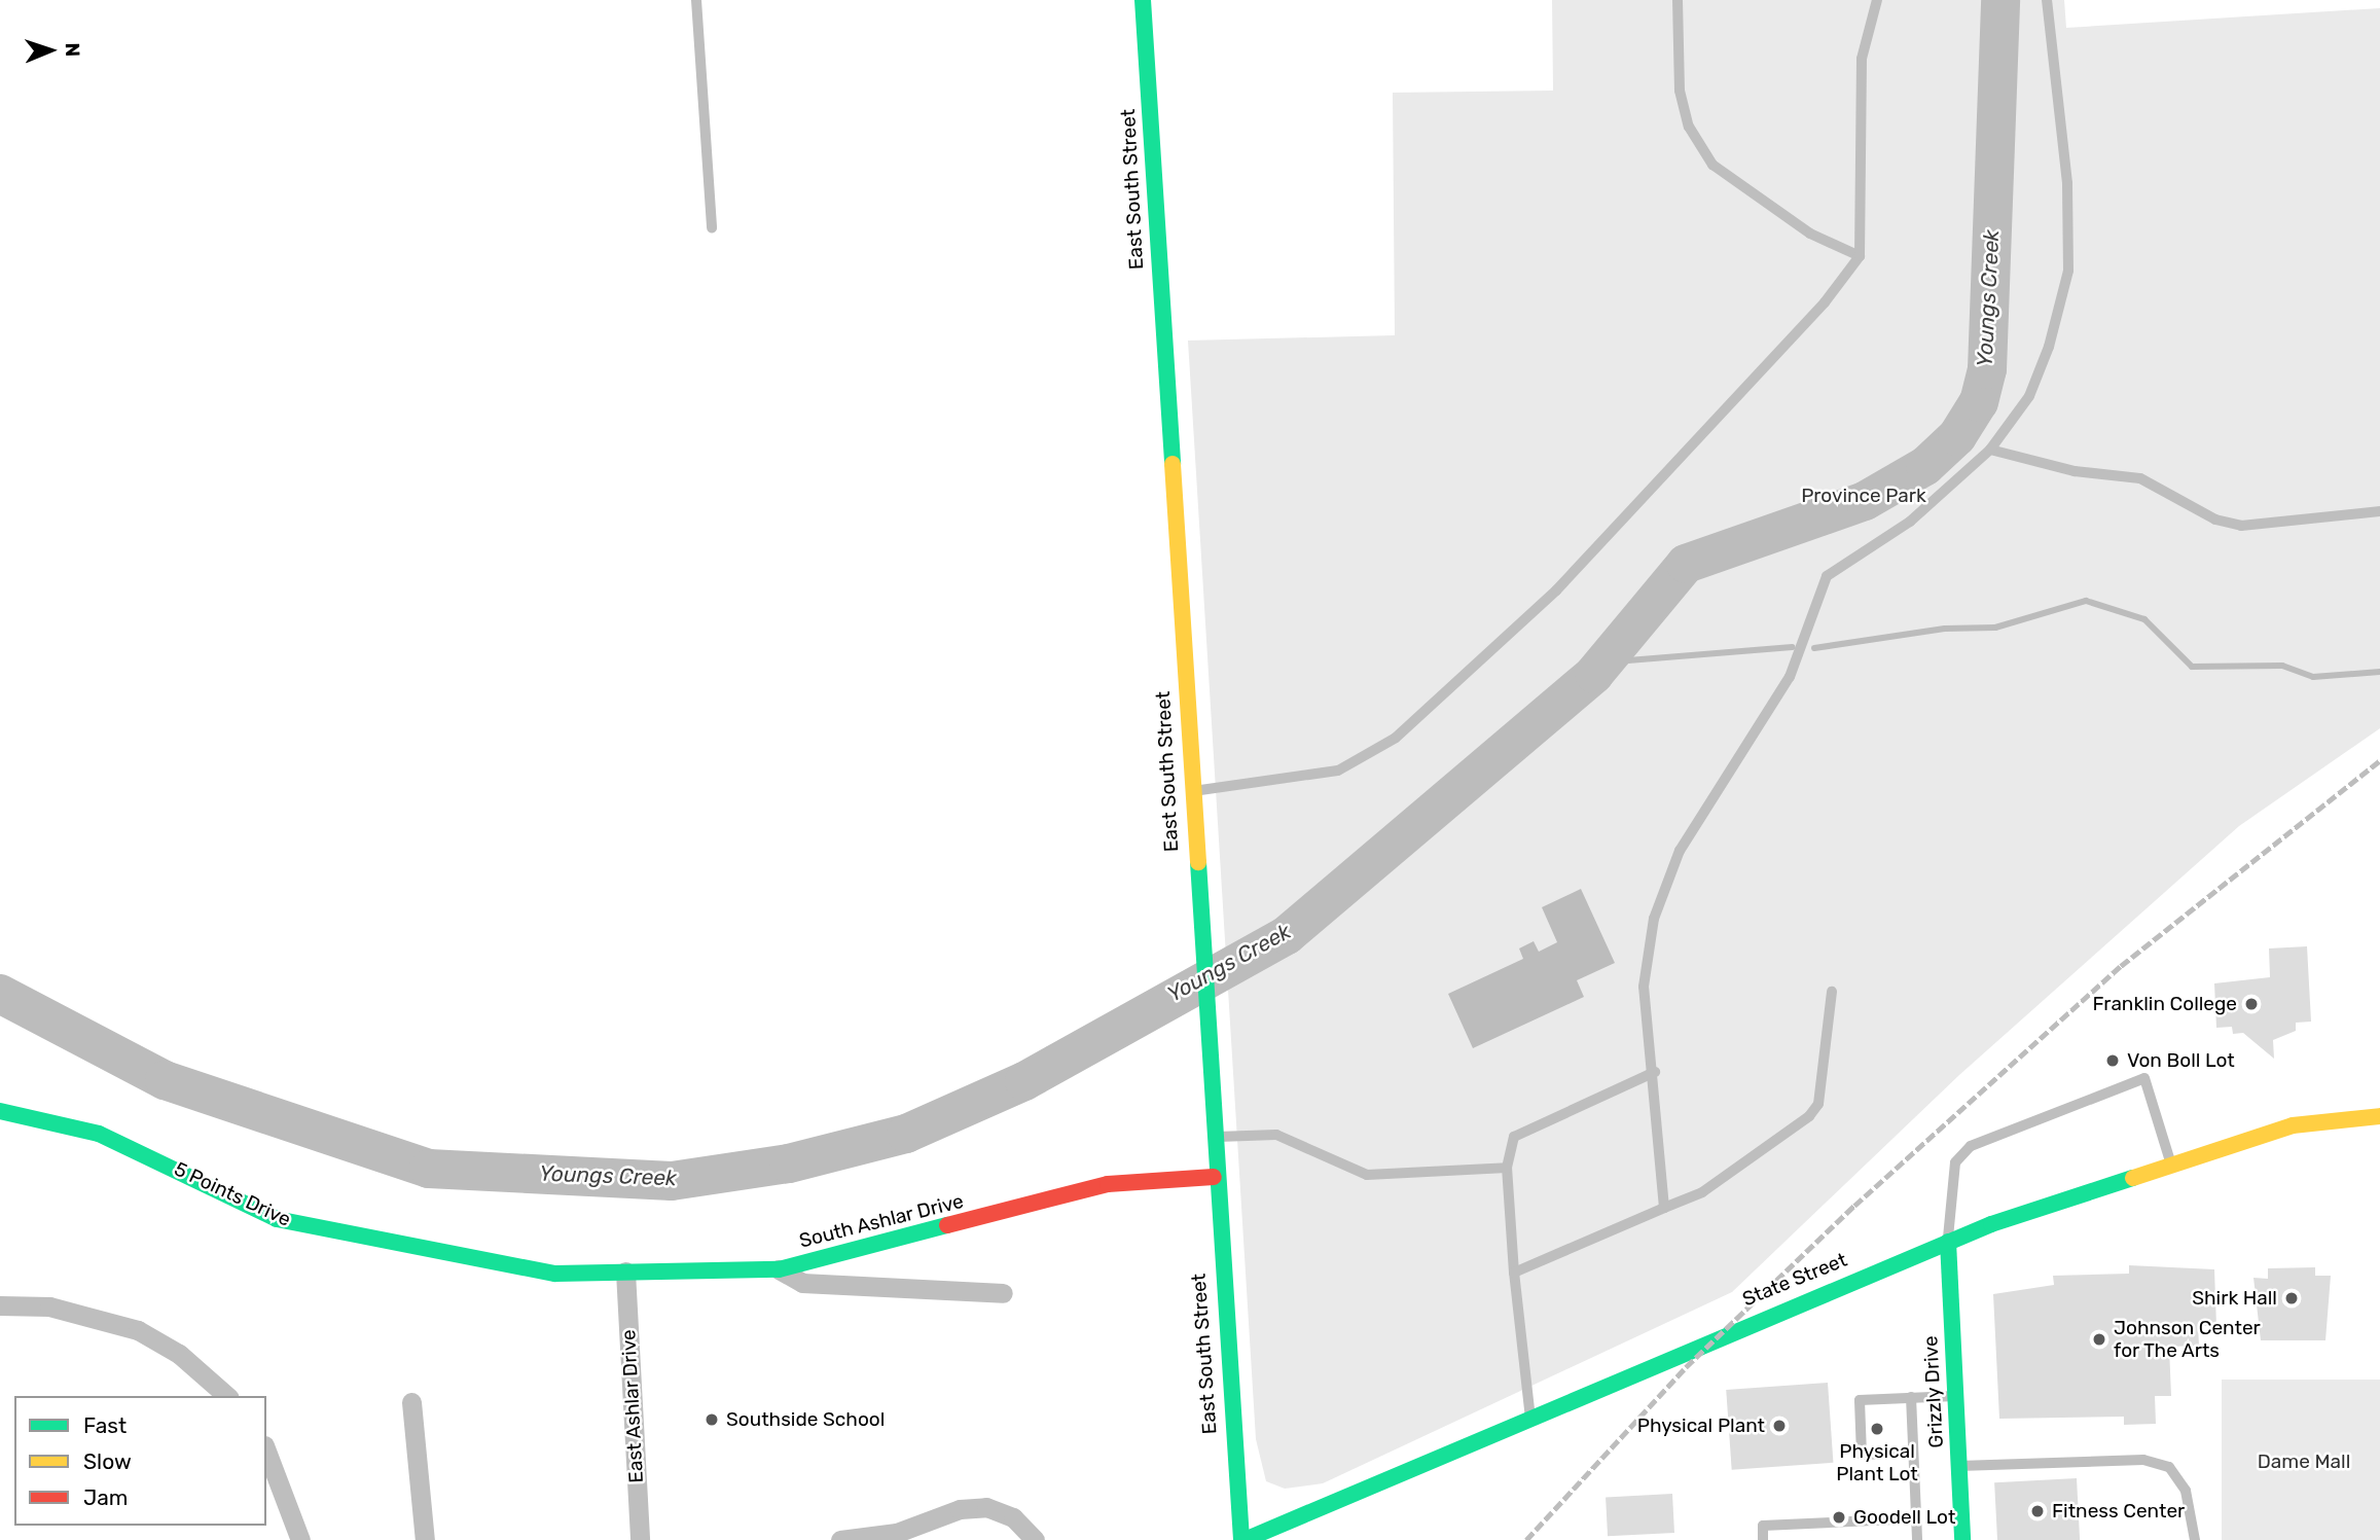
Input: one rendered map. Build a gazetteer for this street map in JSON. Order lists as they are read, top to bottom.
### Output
{
  "streets": {
    "street": [
      "East South Street",
      "5 Points Drive",
      "South Ashlar Drive",
      "State Street",
      "Grizzly Drive",
      "East Ashlar Drive"
    ]
  },
  "crossings": [
    ["East South Street", "South Ashlar Drive"],
    ["East South Street", "State Street"],
    ["5 Points Drive", "South Ashlar Drive"],
    ["South Ashlar Drive", "East Ashlar Drive"],
    ["State Street", "Grizzly Drive"]
  ],
  "water": ["Youngs Creek"],
  "parks": ["Province Park", "Dame Mall"],
  "places": [
    "Franklin College",
    "Von Boll Lot",
    "Shirk Hall",
    "Johnson Center for The Arts",
    "Southside School",
    "Physical Plant",
    "Physical Plant Lot",
    "Fitness Center",
    "Goodell Lot"
  ],
  "legend": ["Fast", "Slow", "Jam"],
  "north": "right"
}
